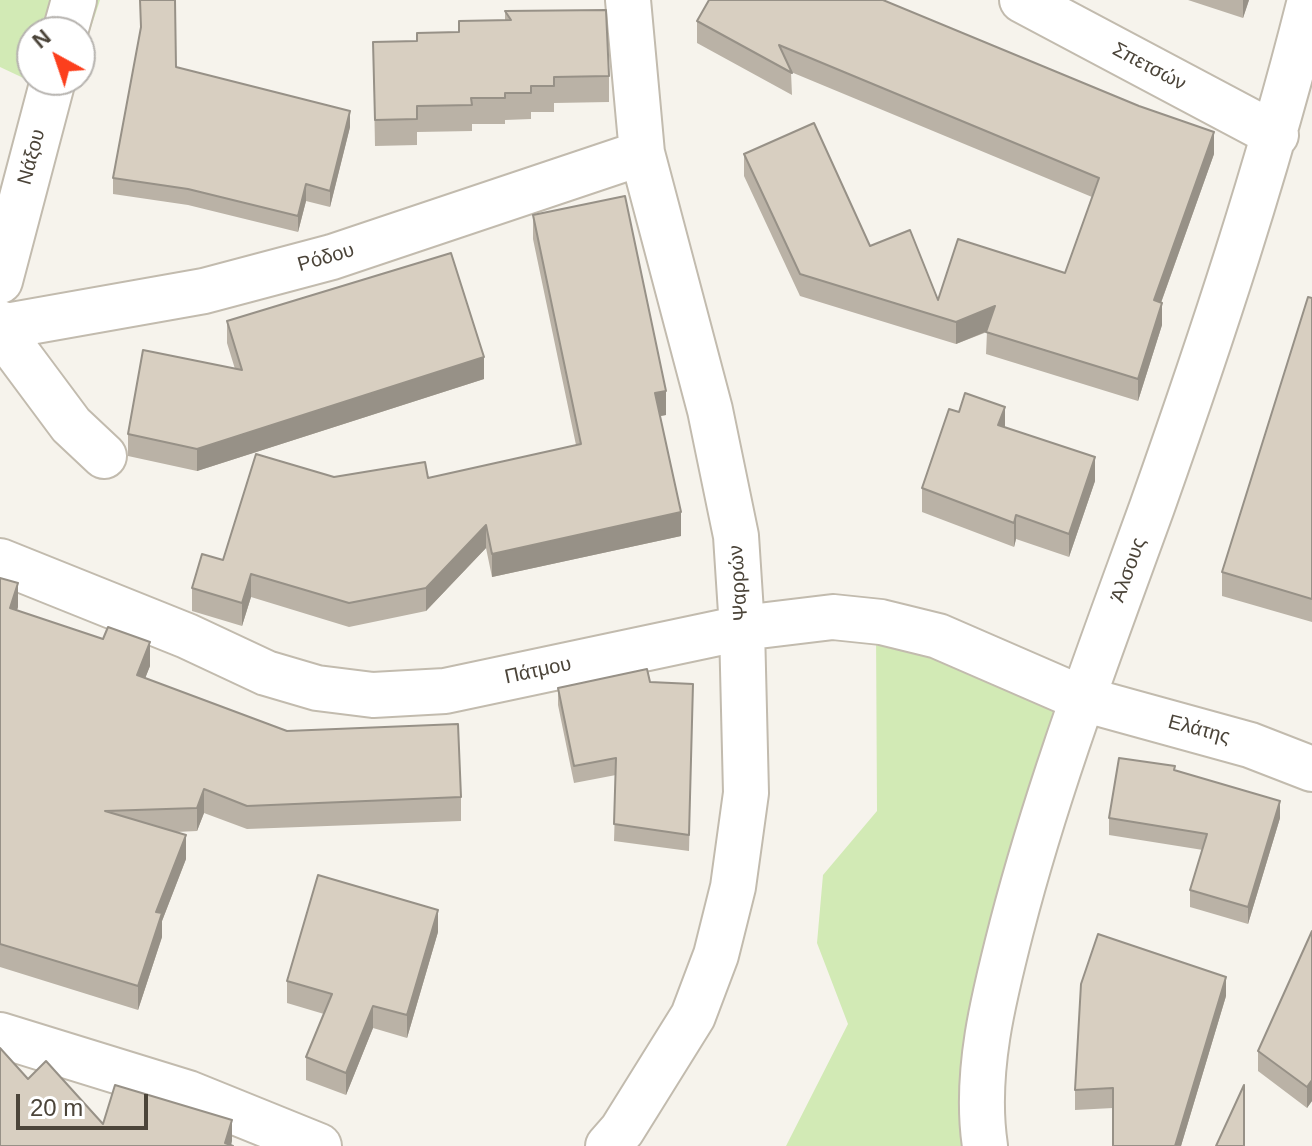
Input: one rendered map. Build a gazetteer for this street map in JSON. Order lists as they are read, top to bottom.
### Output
{
  "streets": {
    "street": [
      "Σπετσών",
      "Νάξου",
      "Ρόδου",
      "Άλσους",
      "Ψαρρών",
      "Πάτμου",
      "Ελάτης"
    ]
  },
  "crossings": [
    ["Σπετσών", "Άλσους"],
    ["Ρόδου", "Ψαρρών"],
    ["Άλσους", "Πάτμου"],
    ["Άλσους", "Ελάτης"],
    ["Ψαρρών", "Πάτμου"],
    ["Πάτμου", "Ελάτης"]
  ],
  "scale_bar": "20 m",
  "north": "top left"
}
